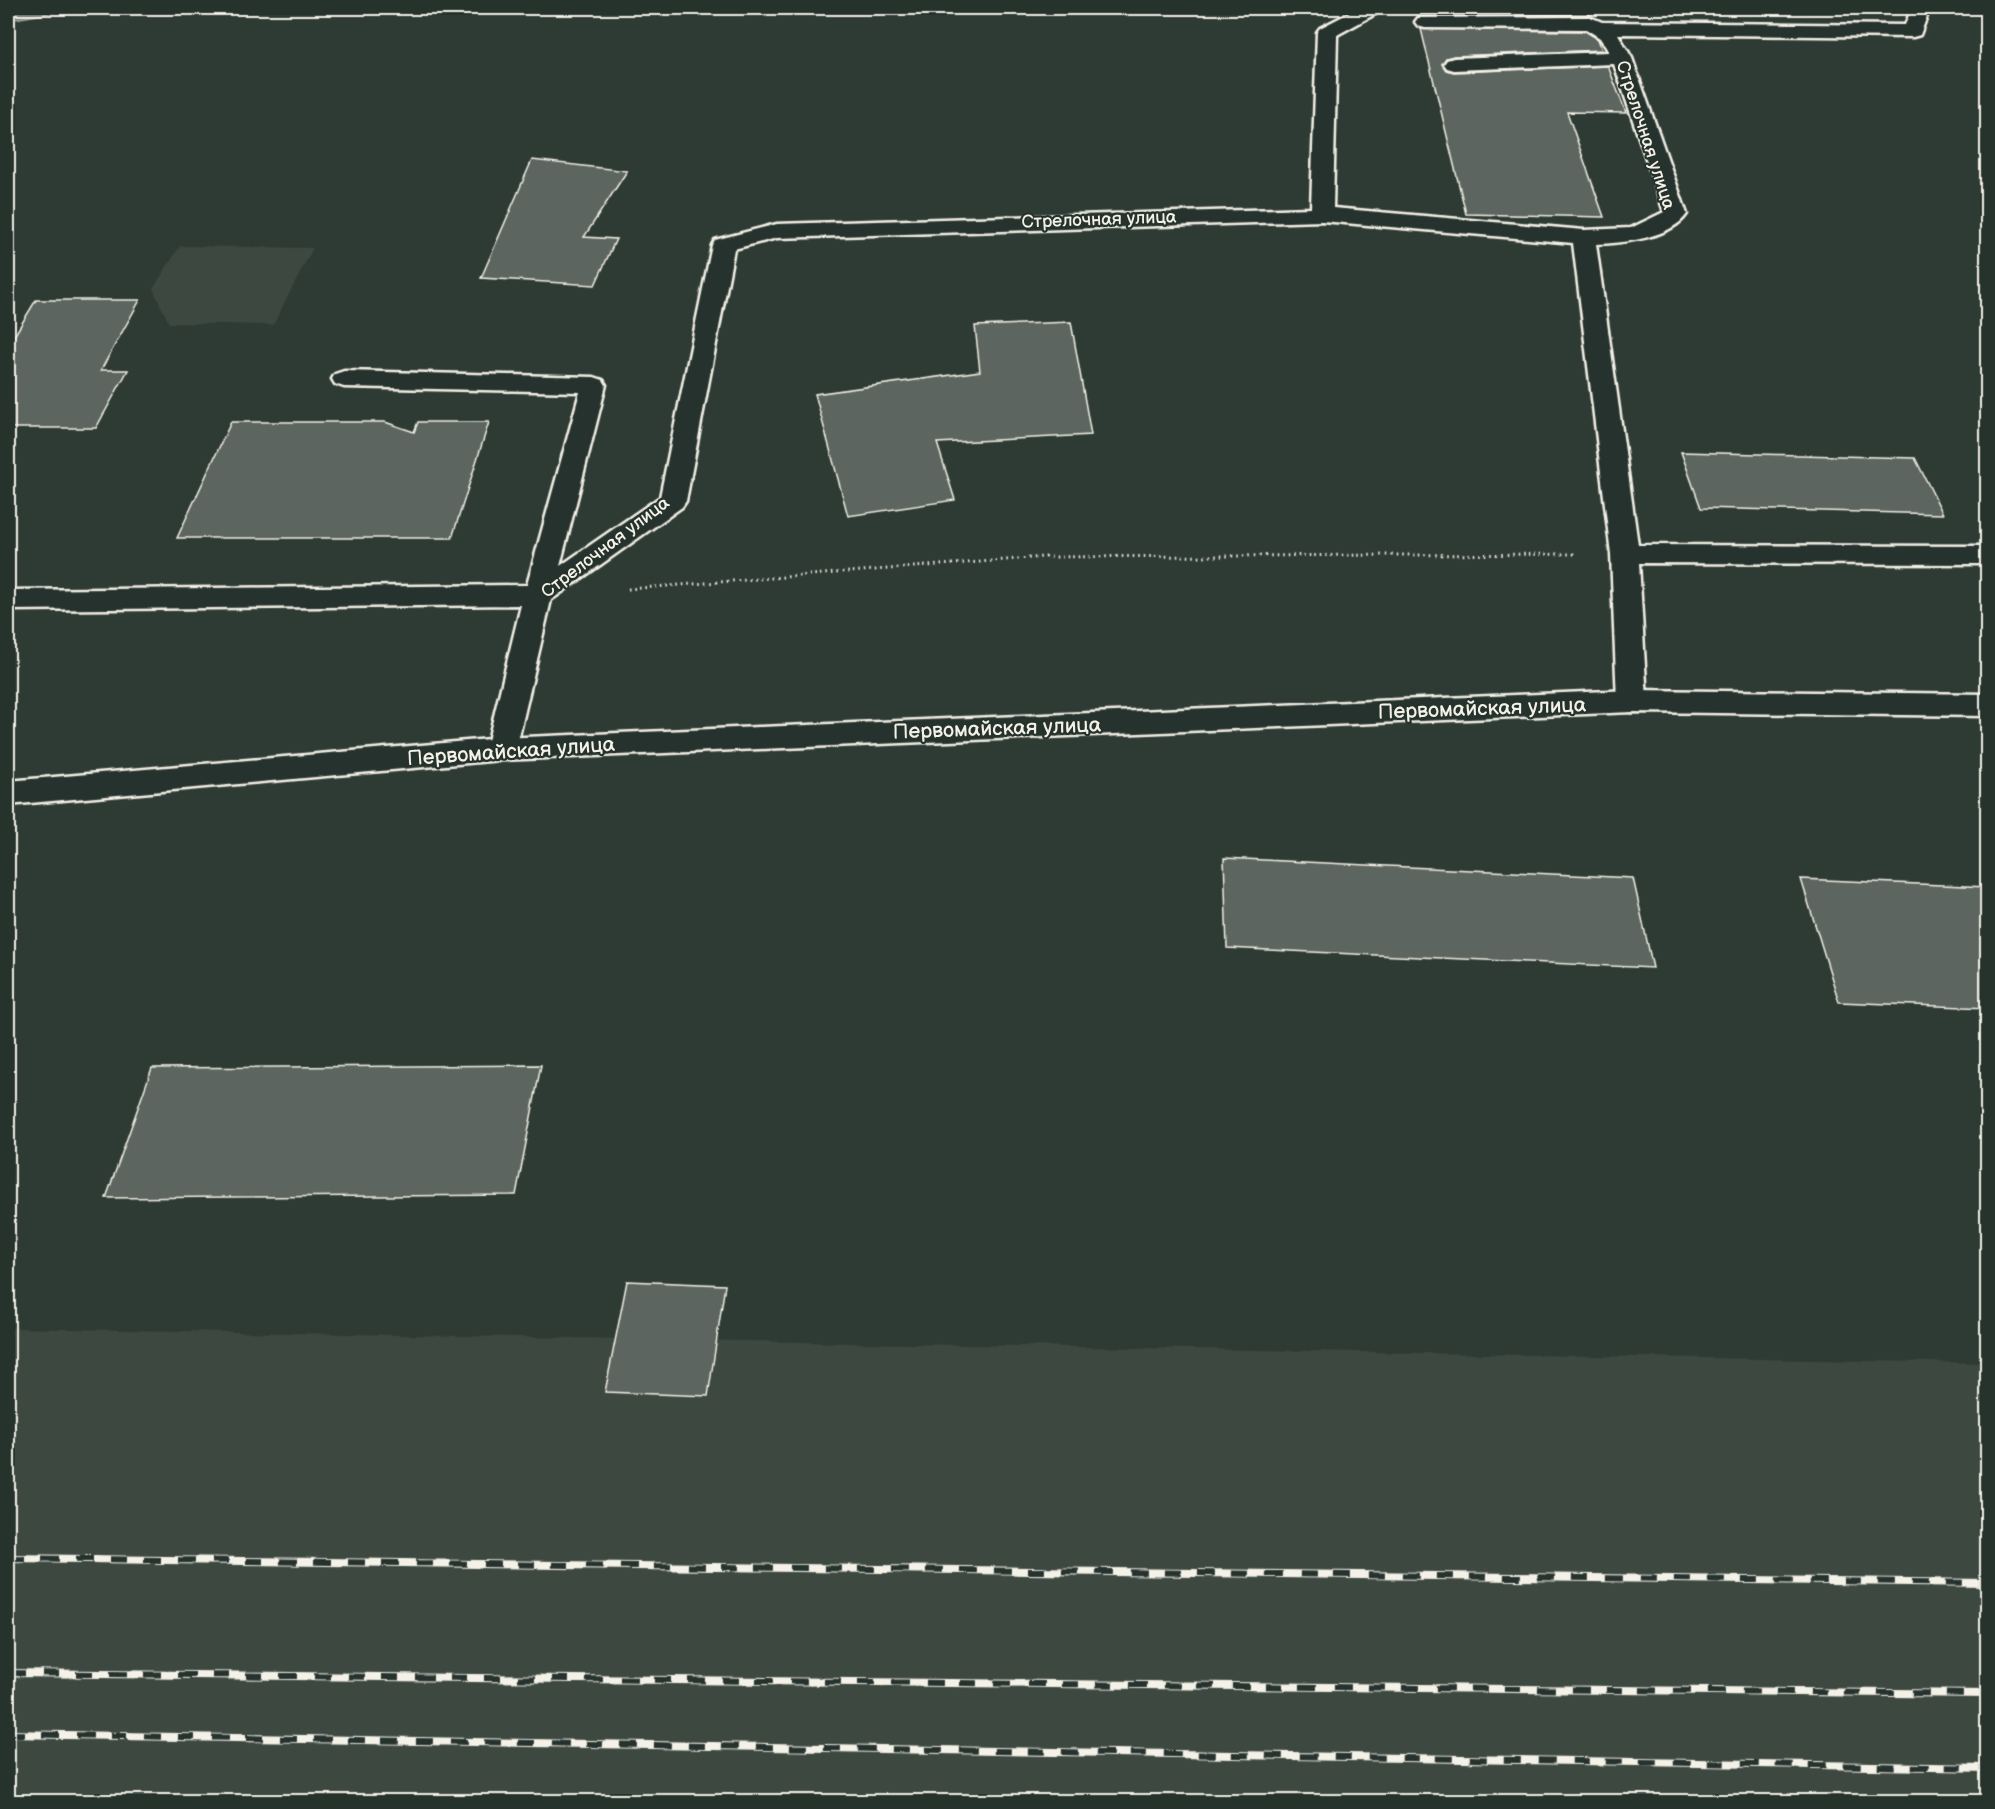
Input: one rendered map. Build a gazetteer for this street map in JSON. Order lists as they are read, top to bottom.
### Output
{
  "streets": {
    "street": ["Стрелочная улица", "Первомайская улица"]
  },
  "crossings": [
    ["Стрелочная улица", "Первомайская улица"]
  ]
}
